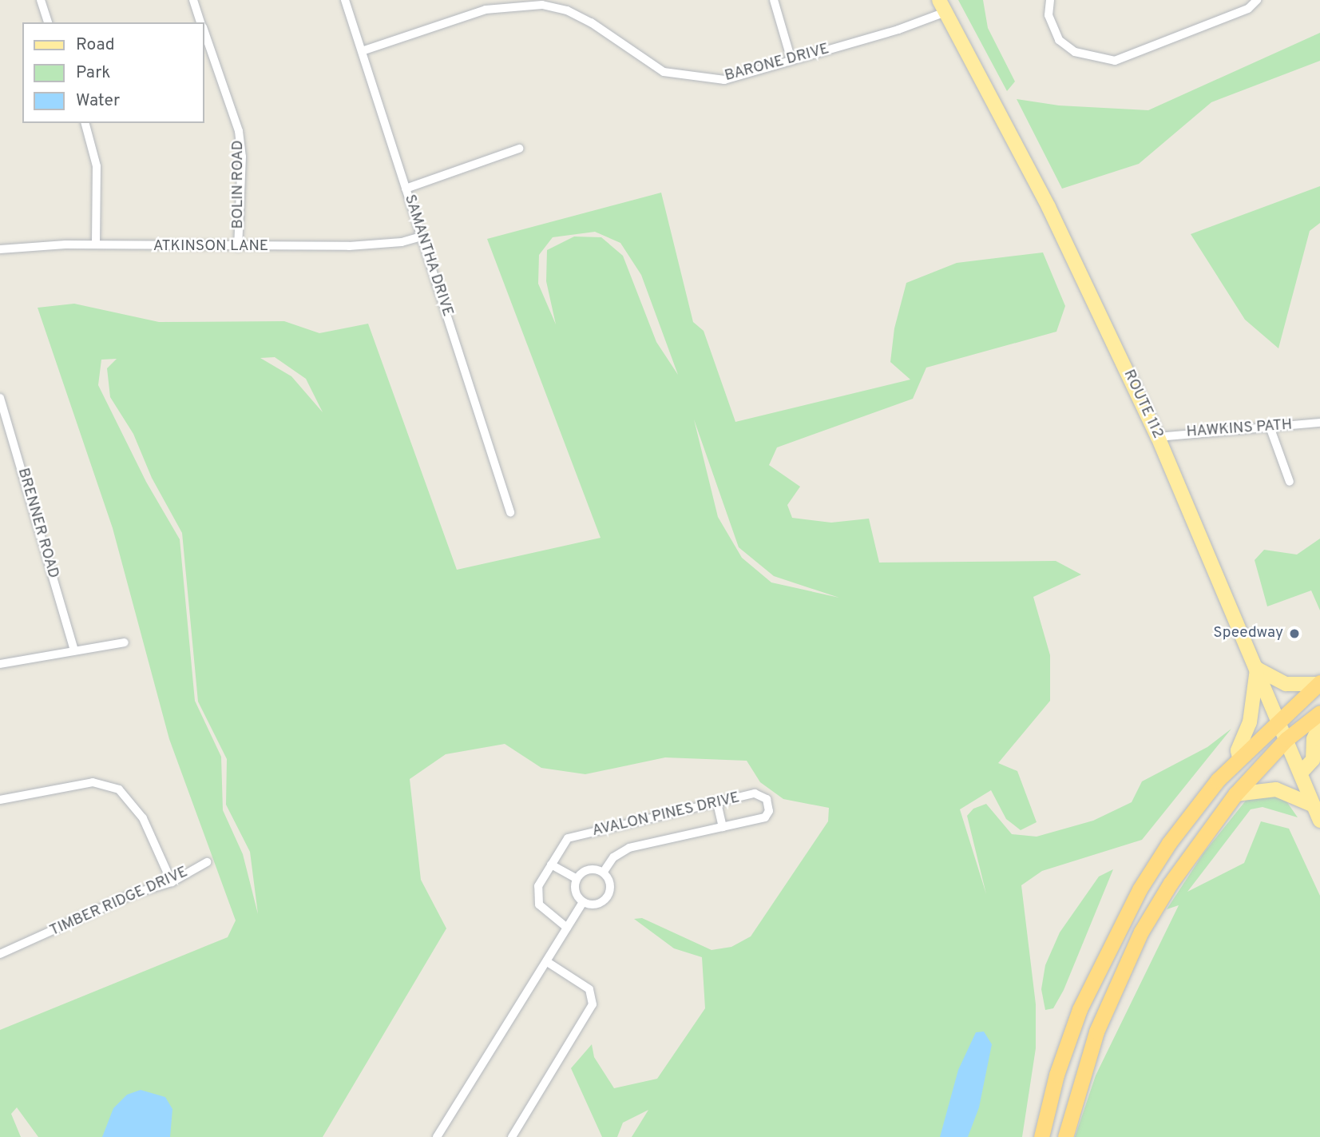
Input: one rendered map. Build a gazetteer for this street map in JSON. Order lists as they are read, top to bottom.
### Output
{
  "streets": {
    "main road": ["ROUTE 112"],
    "street": [
      "BARONE DRIVE",
      "BOLIN ROAD",
      "ATKINSON LANE",
      "SAMANTHA DRIVE",
      "HAWKINS PATH",
      "BRENNER ROAD",
      "AVALON PINES DRIVE",
      "TIMBER RIDGE DRIVE"
    ]
  },
  "crossings": [
    ["BARONE DRIVE", "SAMANTHA DRIVE"],
    ["BARONE DRIVE", "ROUTE 112"],
    ["BOLIN ROAD", "ATKINSON LANE"],
    ["ATKINSON LANE", "SAMANTHA DRIVE"],
    ["ROUTE 112", "HAWKINS PATH"]
  ],
  "places": ["Speedway"],
  "legend": ["Road", "Park", "Water"]
}
